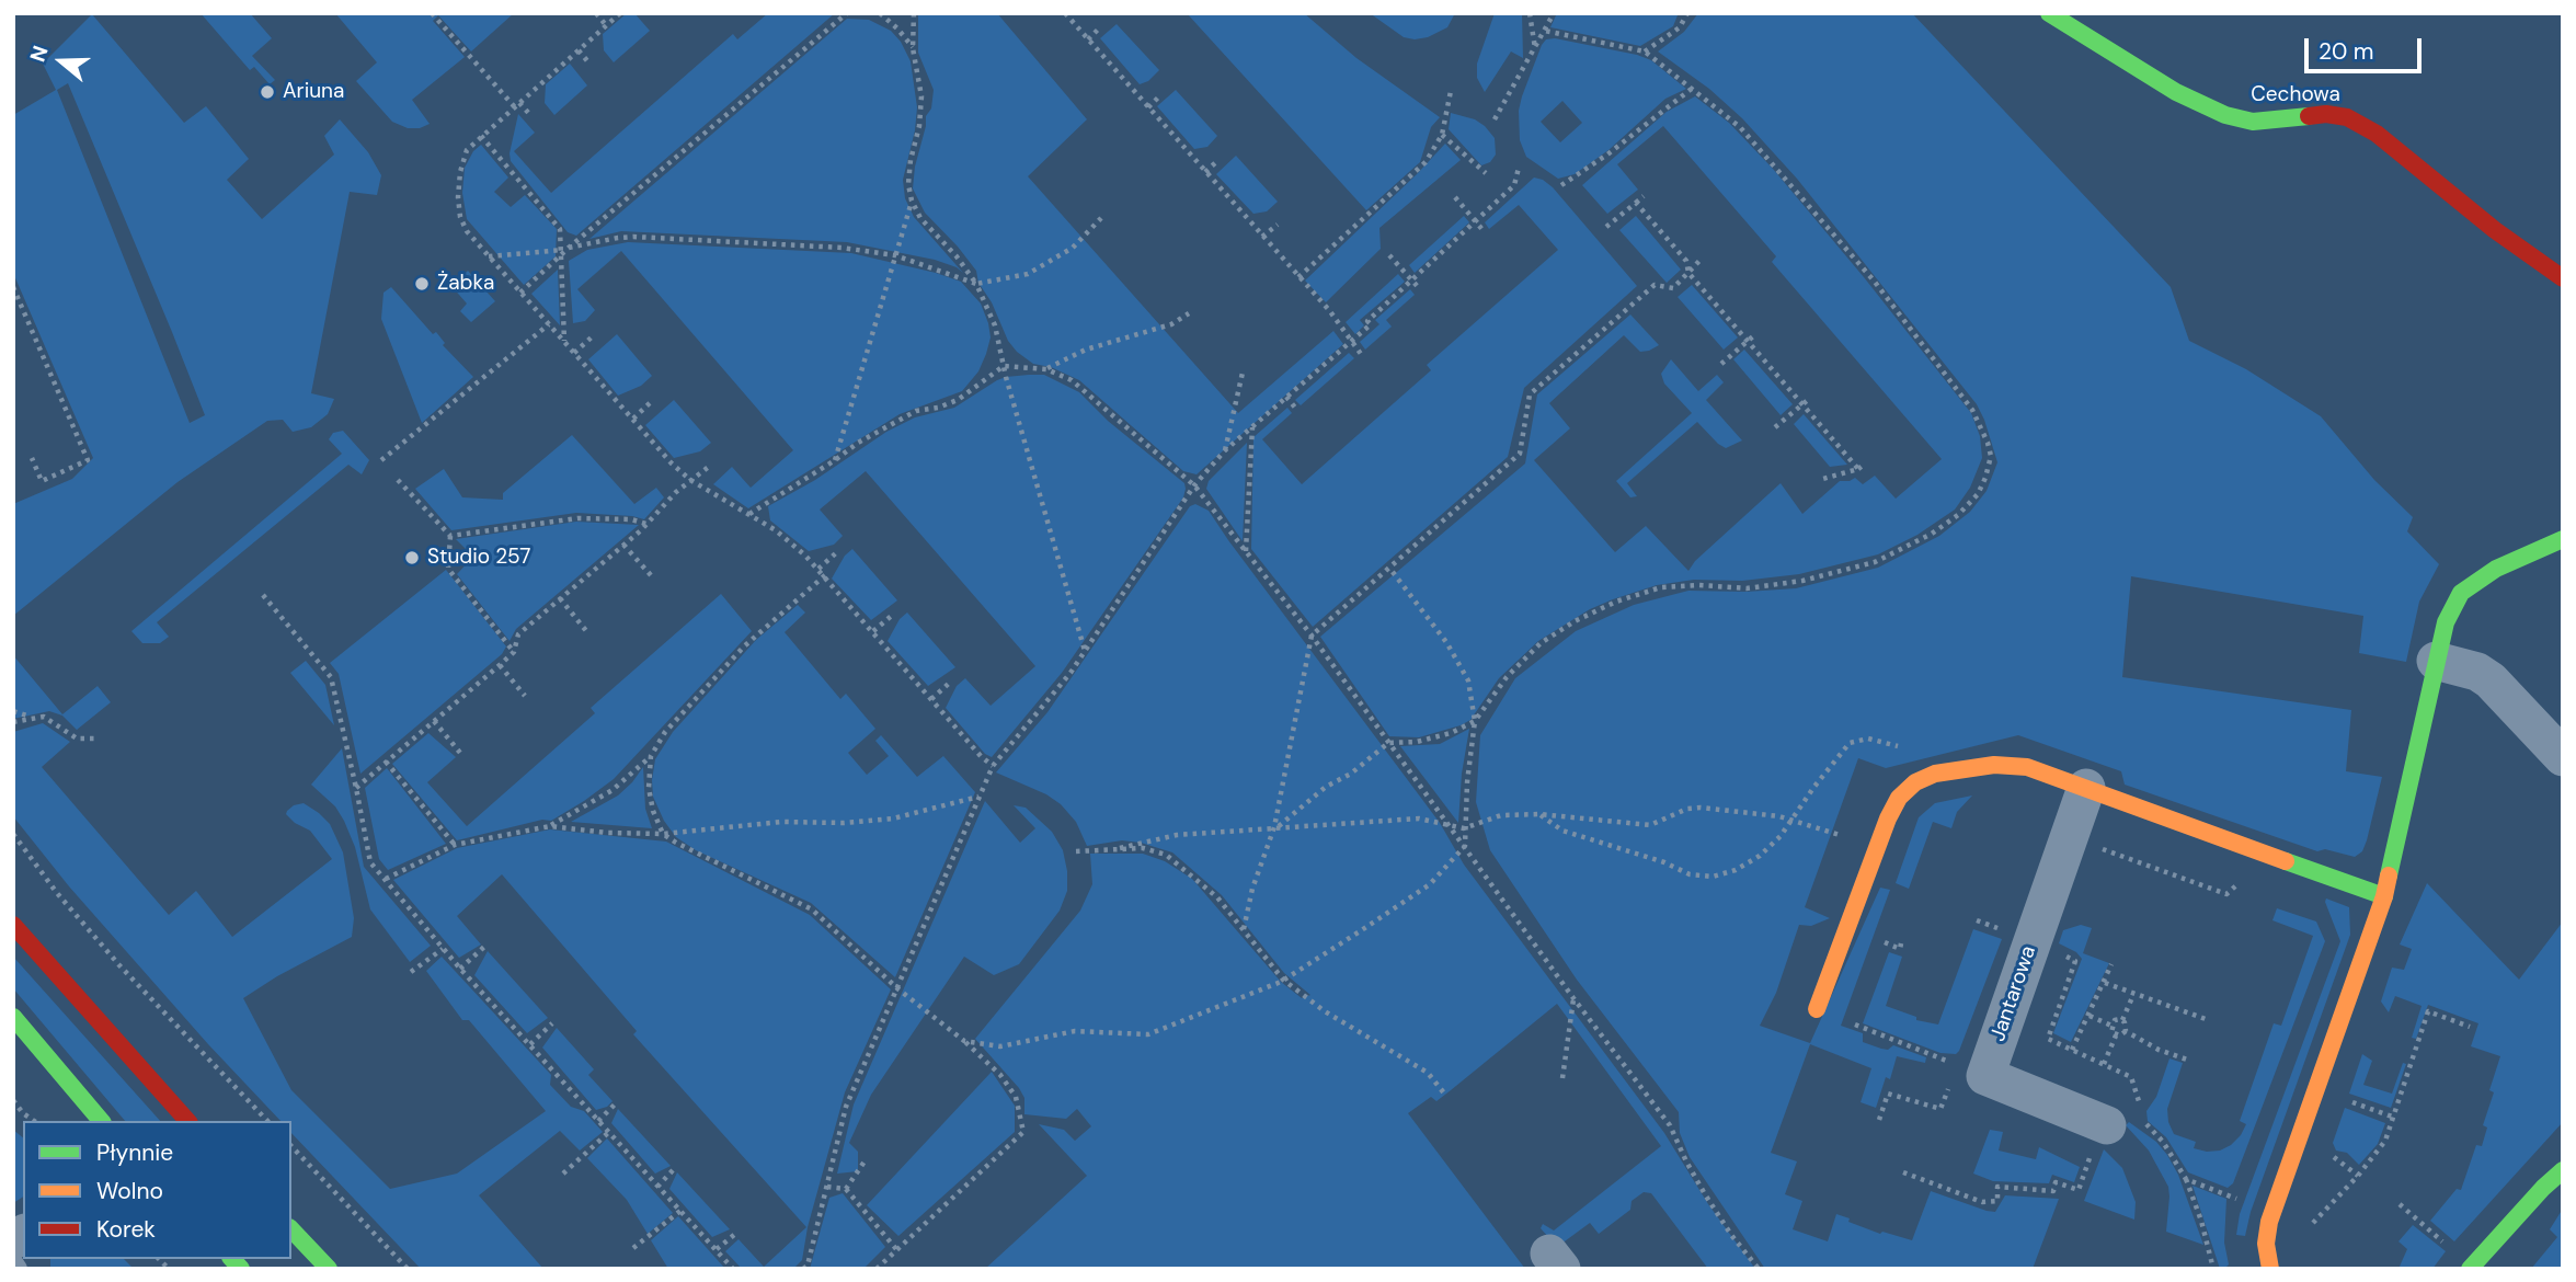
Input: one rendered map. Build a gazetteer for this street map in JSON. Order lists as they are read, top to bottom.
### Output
{
  "streets": {
    "street": ["Cechowa", "Jantarowa"]
  },
  "places": ["Ariuna", "Żabka", "Studio 257"],
  "legend": ["Płynnie", "Wolno", "Korek"],
  "scale_bar": "20 m",
  "north": "left"
}
